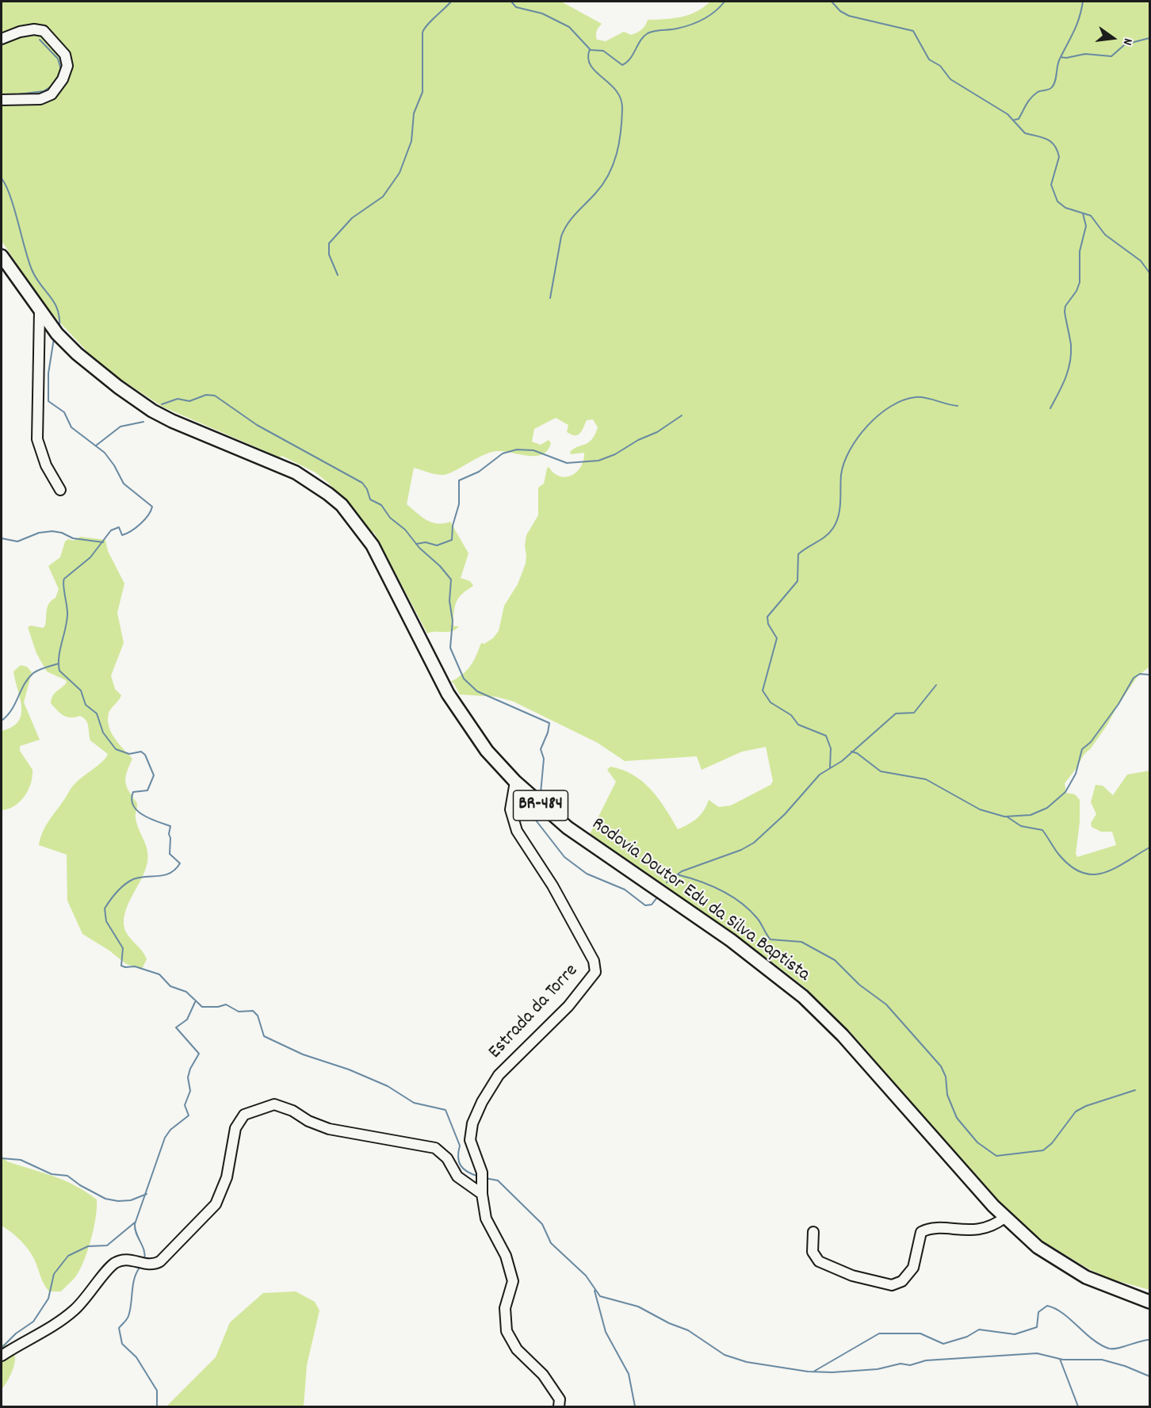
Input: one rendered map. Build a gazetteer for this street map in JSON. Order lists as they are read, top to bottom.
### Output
{
  "streets": {
    "main road": ["BR-484", "Rodovia Doutor Edu da Silva Baptista"],
    "street": ["Estrada da Torre"]
  },
  "crossings": [
    ["Rodovia Doutor Edu da Silva Baptista", "Estrada da Torre"]
  ],
  "north": "right"
}
